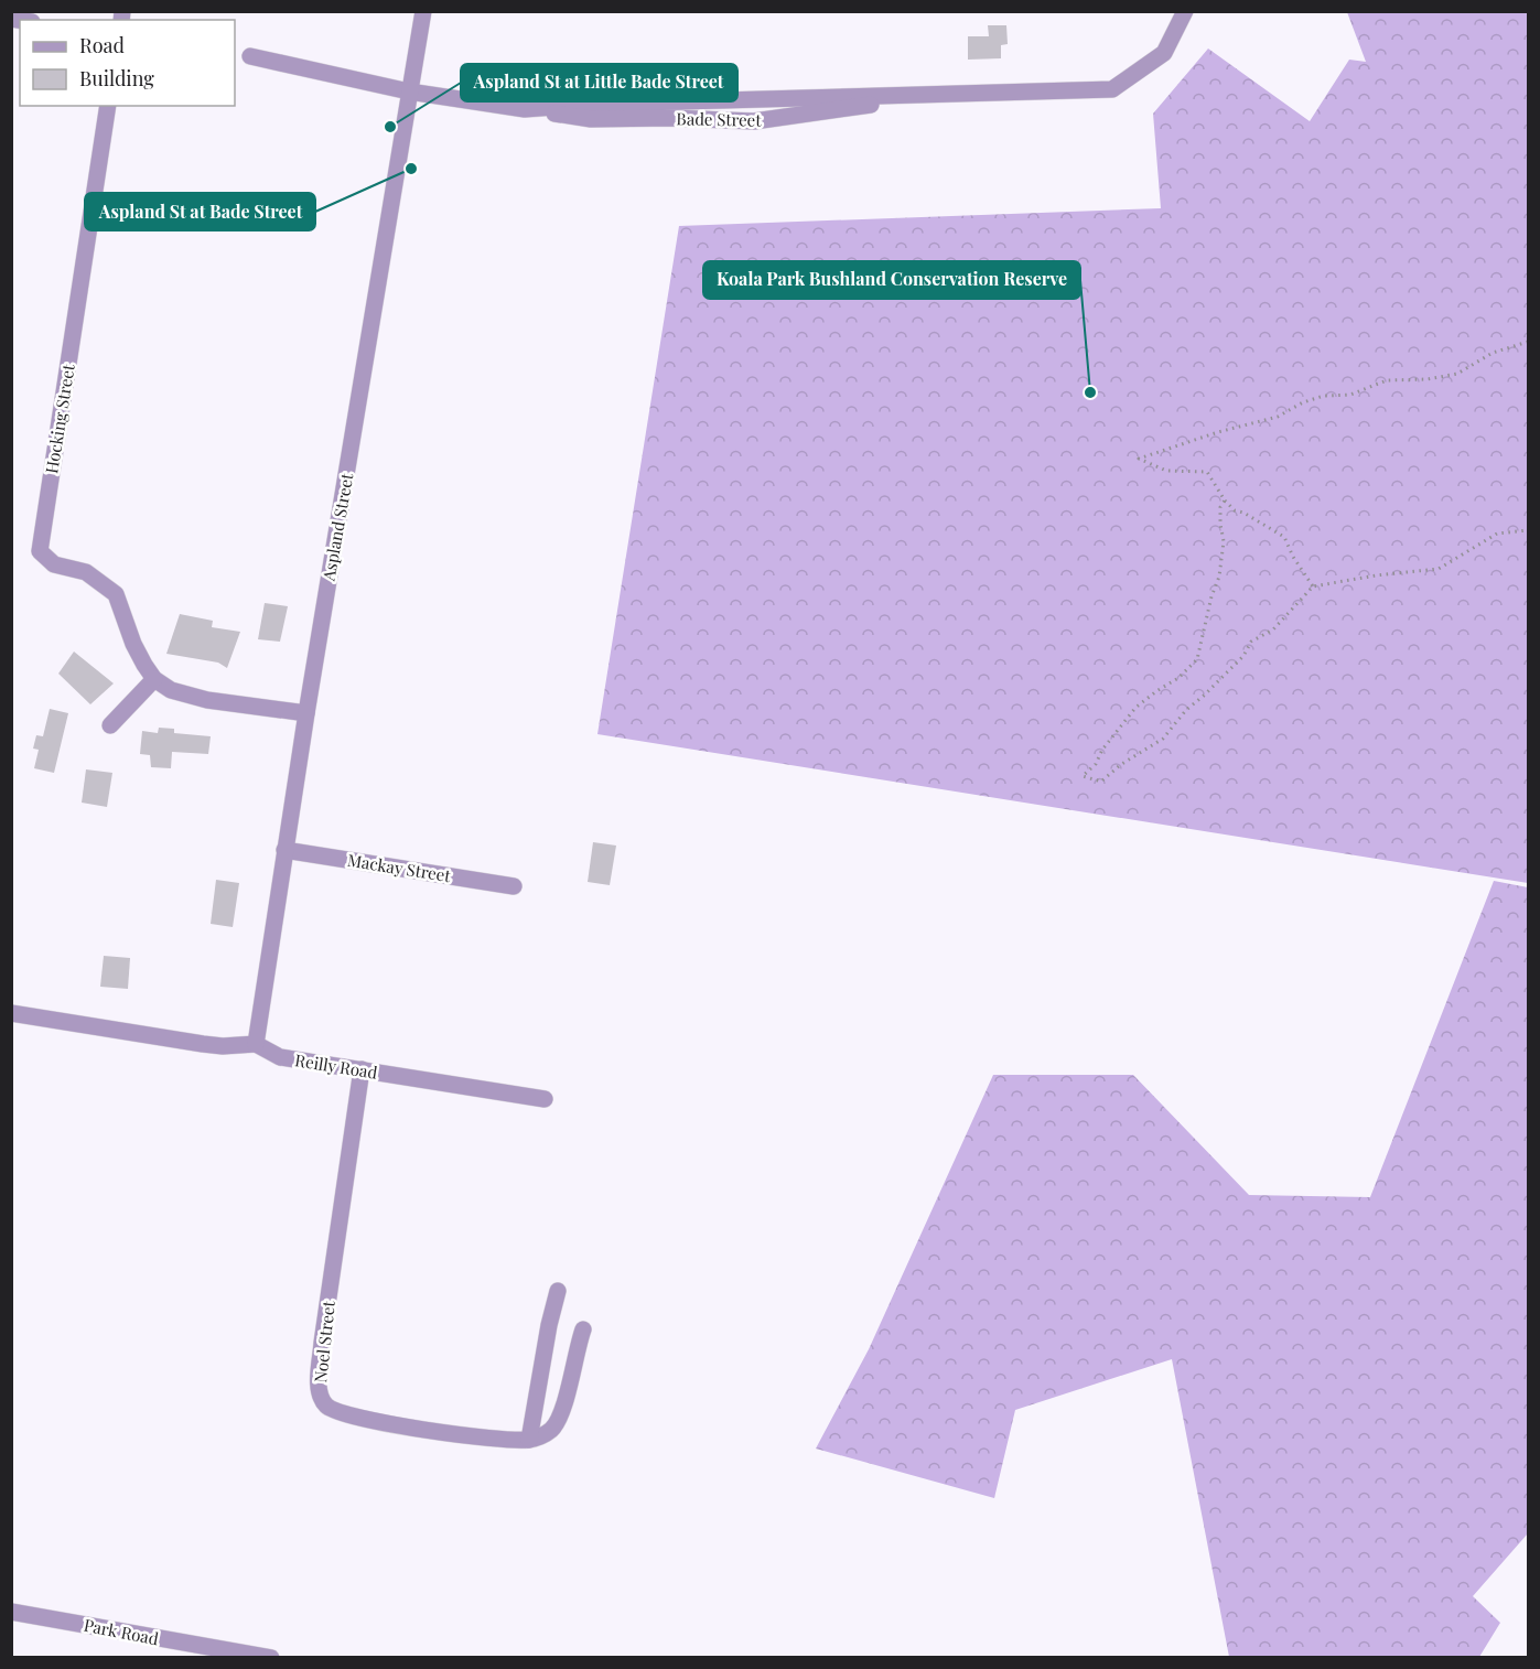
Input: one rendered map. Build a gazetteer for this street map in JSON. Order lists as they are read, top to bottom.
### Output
{
  "streets": {
    "street": [
      "Bade Street",
      "Hocking Street",
      "Aspland Street",
      "Mackay Street",
      "Reilly Road",
      "Noel Street",
      "Park Road"
    ]
  },
  "crossings": [
    ["Bade Street", "Aspland Street"],
    ["Aspland Street", "Mackay Street"],
    ["Aspland Street", "Reilly Road"],
    ["Reilly Road", "Noel Street"]
  ],
  "places": ["Aspland St at Little Bade Street", "Aspland St at Bade Street", "Koala Park Bushland Conservation Reserve"],
  "legend": ["Road", "Building"]
}
